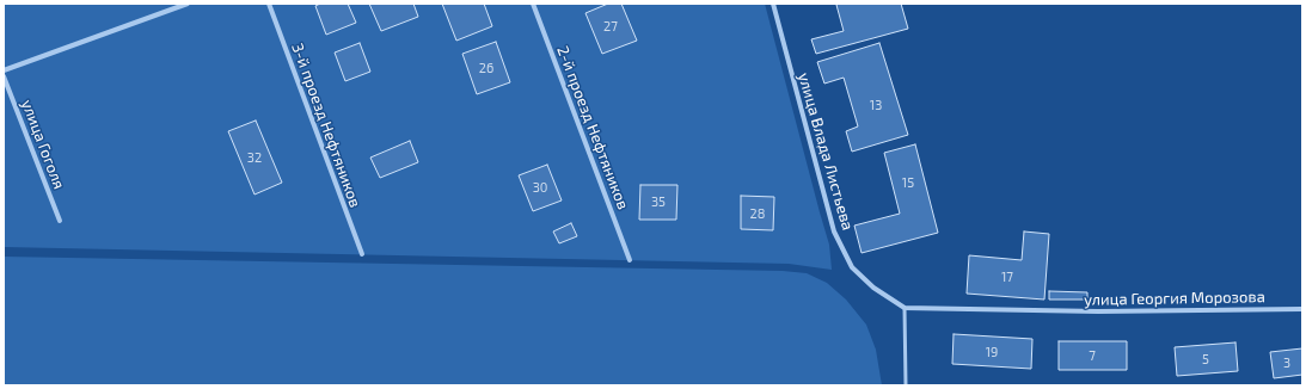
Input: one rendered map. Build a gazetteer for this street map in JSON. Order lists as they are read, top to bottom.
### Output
{
  "streets": {
    "street": [
      "3-й проезд Нефтяников",
      "2-й проезд Нефтяников",
      "улица Гоголя",
      "улица Влада Листьева",
      "улица Георгия Морозова"
    ]
  },
  "crossings": [
    ["улица Влада Листьева", "улица Георгия Морозова"]
  ],
  "house_numbers": [
    "27",
    "26",
    "13",
    "32",
    "15",
    "30",
    "35",
    "28",
    "17",
    "19",
    "7",
    "5",
    "3"
  ]
}
